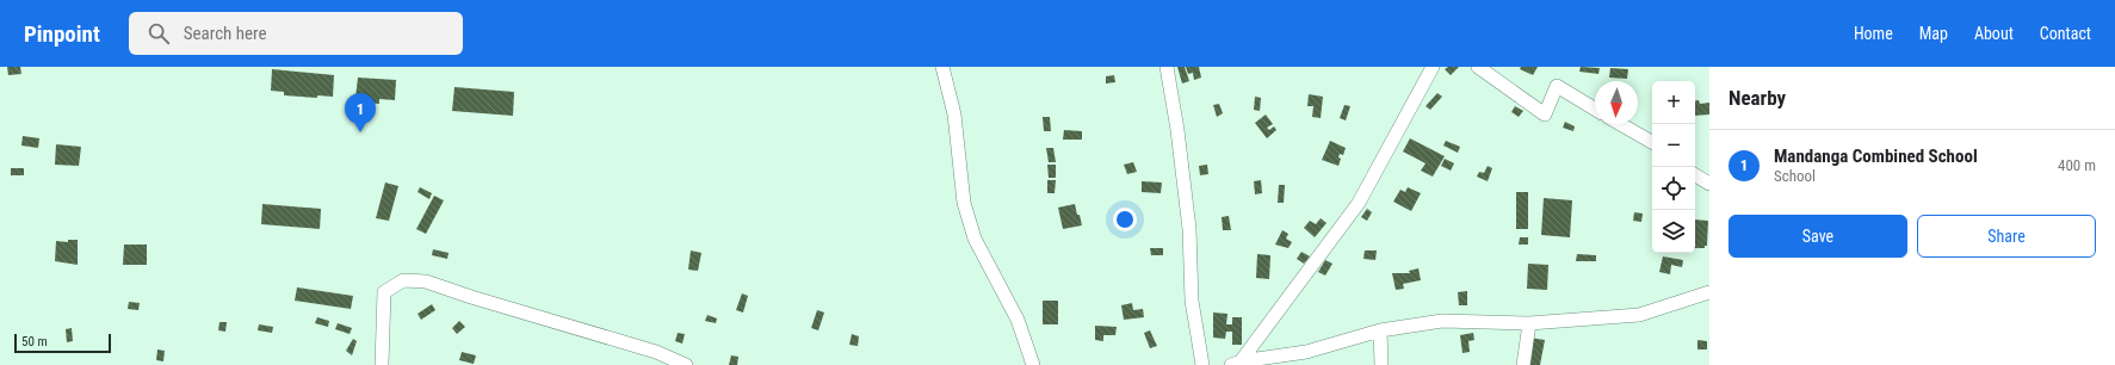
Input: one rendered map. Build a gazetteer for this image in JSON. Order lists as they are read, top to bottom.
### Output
{
  "scale_bar": "50 m",
  "north": "bottom",
  "page": {
    "header": "Pinpoint",
    "search": "Search here",
    "nav": [
      "Home",
      "Map",
      "About",
      "Contact"
    ],
    "heading": "Nearby",
    "map_buttons": ["+", "−"],
    "pins": "1",
    "list": [
      {
        "mark": "1",
        "name": "Mandanga Combined School",
        "note": "School",
        "value": "400 m"
      }
    ],
    "buttons": ["Save", "Share"],
    "scale": "50 m"
  }
}
